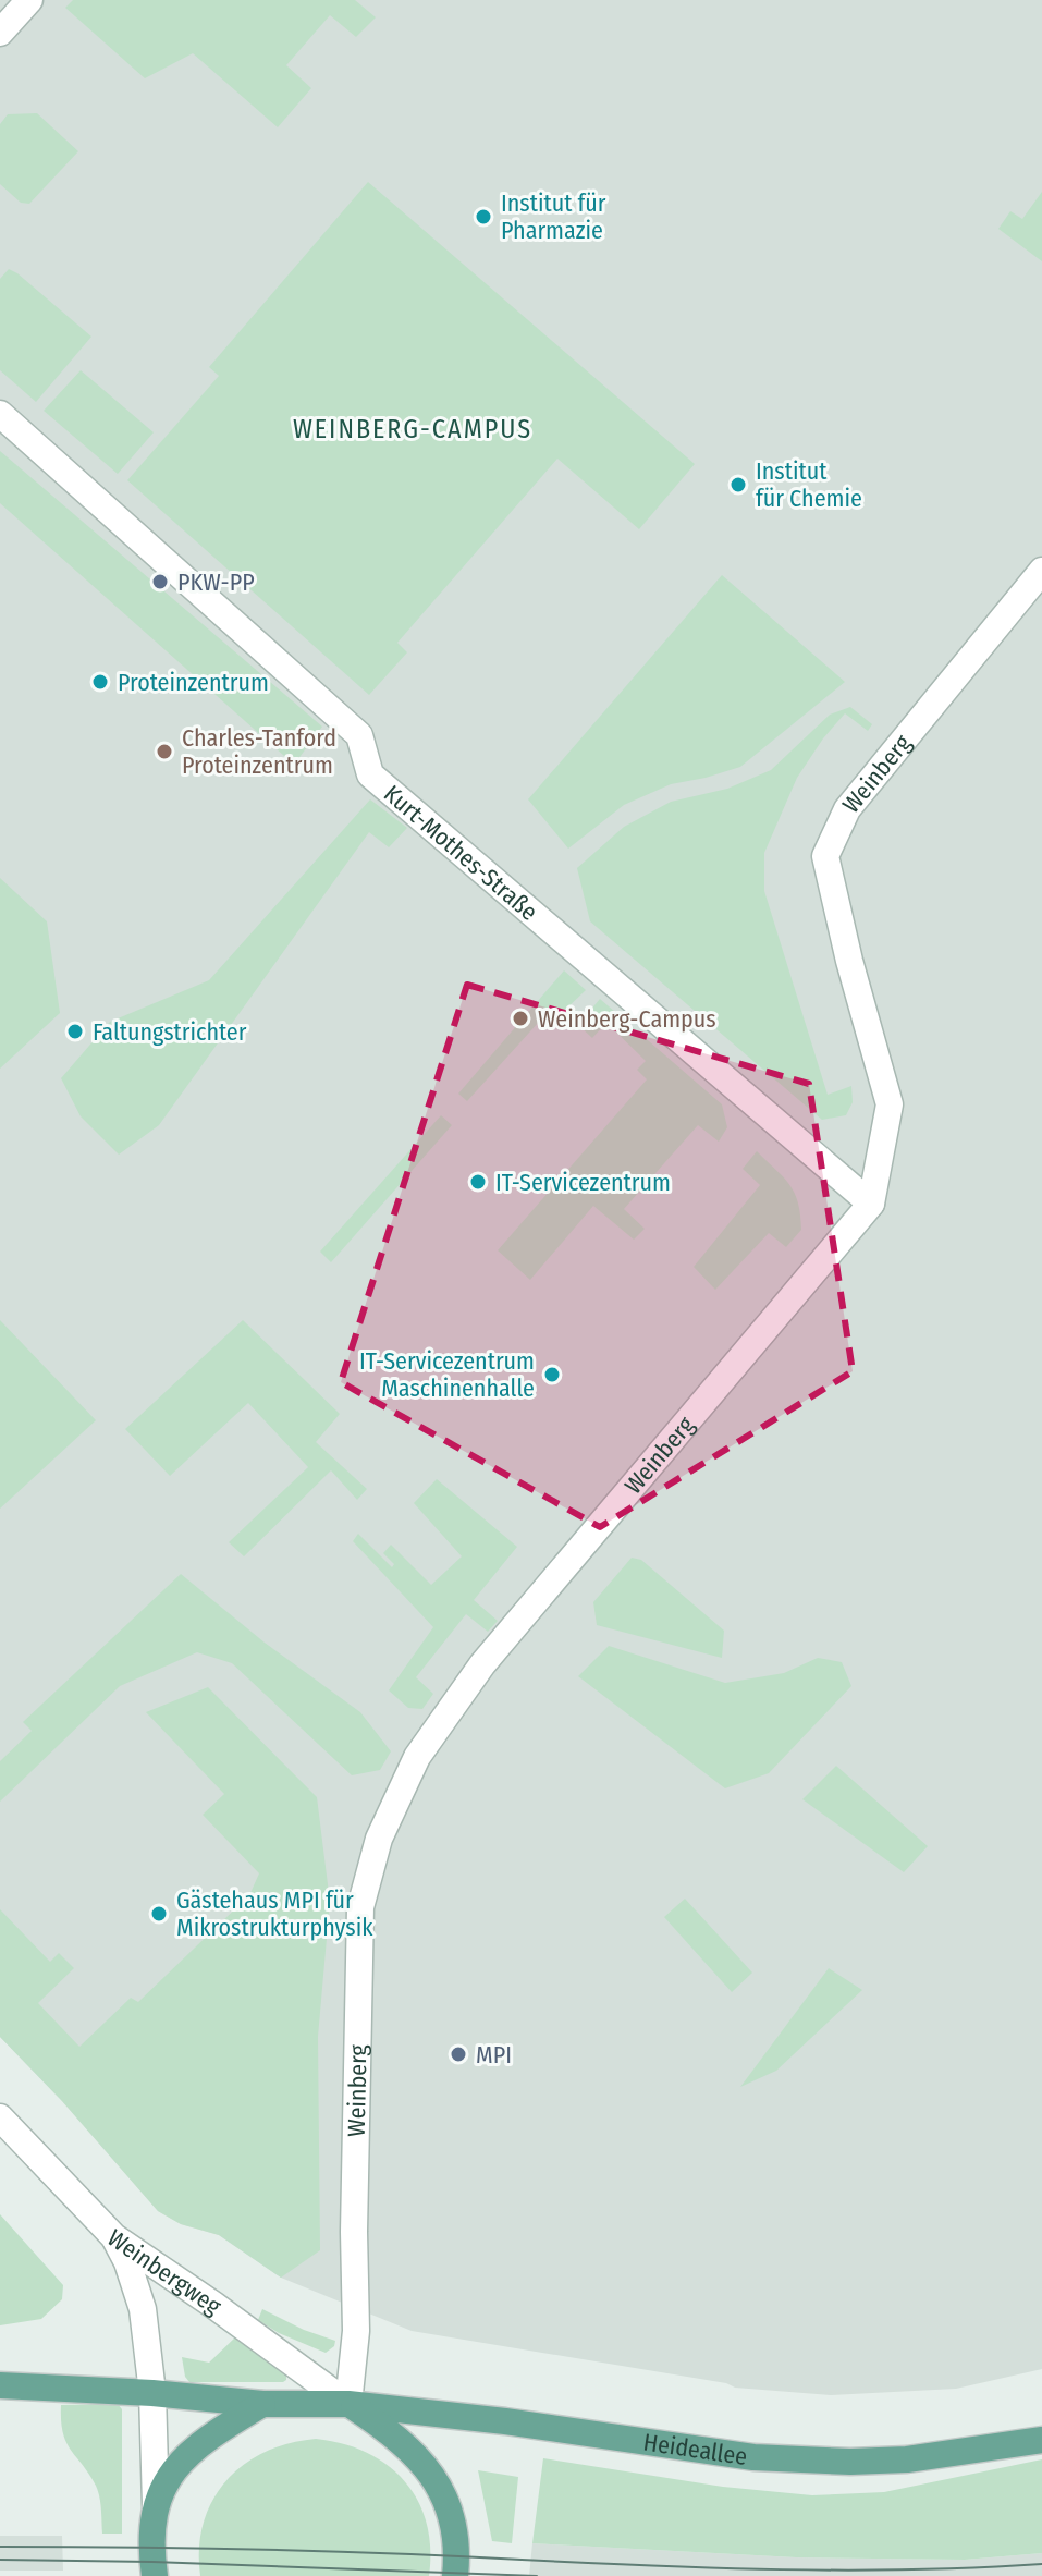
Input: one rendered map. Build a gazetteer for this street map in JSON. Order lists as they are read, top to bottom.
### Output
{
  "streets": {
    "main road": ["Heideallee"],
    "street": ["Weinberg", "Kurt-Mothes-Straße", "Weinbergweg"]
  },
  "crossings": [
    ["Weinberg", "Kurt-Mothes-Straße"],
    ["Weinberg", "Weinbergweg"],
    ["Weinberg", "Heideallee"],
    ["Weinbergweg", "Heideallee"]
  ],
  "districts": ["WEINBERG-CAMPUS"],
  "places": [
    "Institut für Pharmazie",
    "Institut für Chemie",
    "PKW-PP",
    "Proteinzentrum",
    "Charles-Tanford Proteinzentrum",
    "Weinberg-Campus",
    "Faltungstrichter",
    "IT-Servicezentrum",
    "IT-Servicezentrum Maschinenhalle",
    "Gästehaus MPI für Mikrostrukturphysik",
    "MPI"
  ]
}
